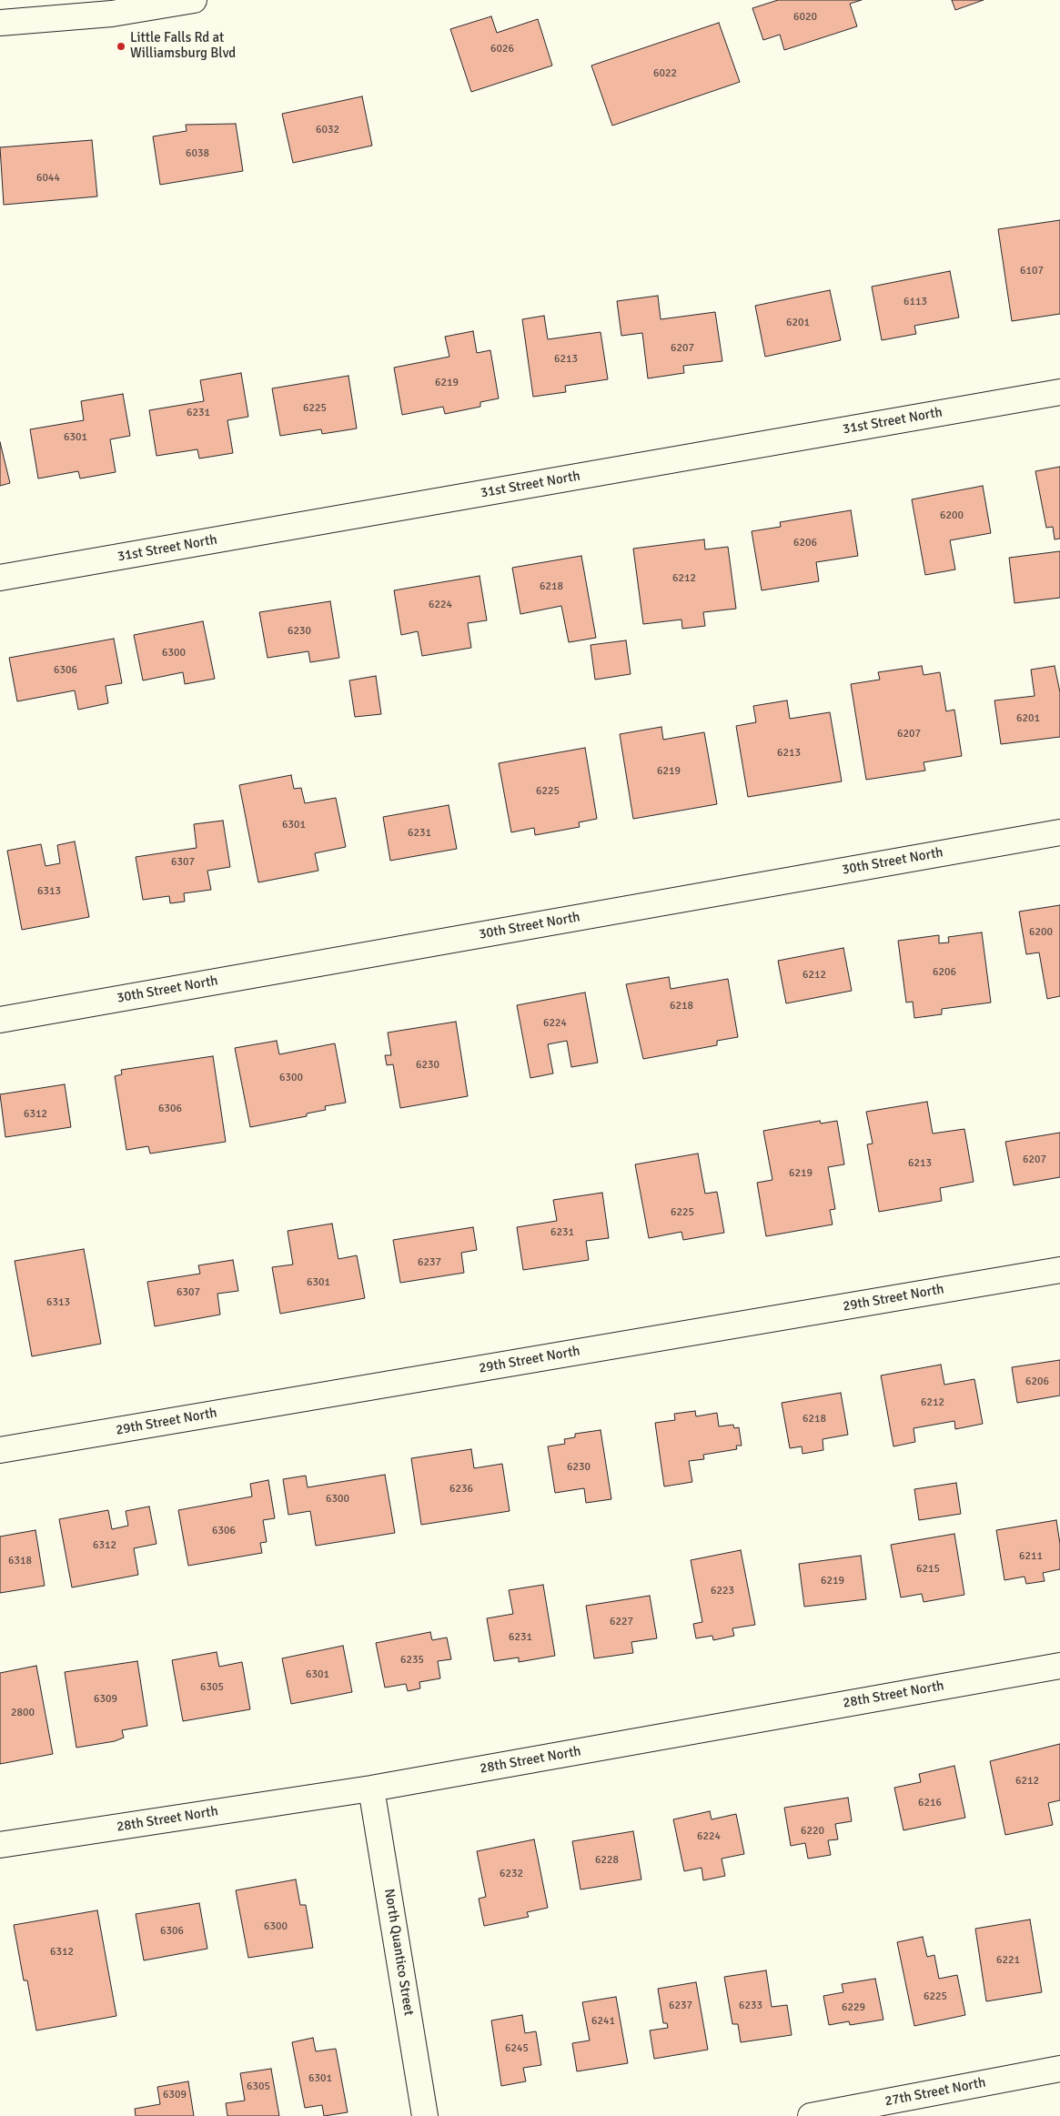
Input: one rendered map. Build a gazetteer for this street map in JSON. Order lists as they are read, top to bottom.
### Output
{
  "streets": {
    "street": [
      "31st Street North",
      "30th Street North",
      "29th Street North",
      "28th Street North",
      "North Quantico Street",
      "27th Street North"
    ]
  },
  "crossings": [
    ["28th Street North", "North Quantico Street"]
  ],
  "places": ["Little Falls Rd at Williamsburg Blvd"],
  "house_numbers": [
    "6020",
    "6026",
    "6022",
    "6032",
    "6038",
    "6044",
    "6107",
    "6113",
    "6201",
    "6207",
    "6213",
    "6219",
    "6225",
    "6231",
    "6301",
    "6200",
    "6206",
    "6212",
    "6218",
    "6224",
    "6230",
    "6300",
    "6306",
    "6201",
    "6207",
    "6213",
    "6219",
    "6225",
    "6301",
    "6231",
    "6307",
    "6313",
    "6200",
    "6206",
    "6212",
    "6218",
    "6224",
    "6230",
    "6300",
    "6306",
    "6312",
    "6207",
    "6213",
    "6219",
    "6225",
    "6231",
    "6237",
    "6301",
    "6307",
    "6313",
    "6206",
    "6212",
    "6218",
    "6230",
    "6236",
    "6300",
    "6306",
    "6312",
    "6211",
    "6318",
    "6215",
    "6219",
    "6223",
    "6227",
    "6231",
    "6235",
    "6301",
    "6305",
    "6309",
    "2800",
    "6212",
    "6216",
    "6220",
    "6224",
    "6228",
    "6232",
    "6300",
    "6306",
    "6312",
    "6221",
    "6225",
    "6237",
    "6233",
    "6229",
    "6241",
    "6245",
    "6301",
    "6305",
    "6309"
  ]
}
